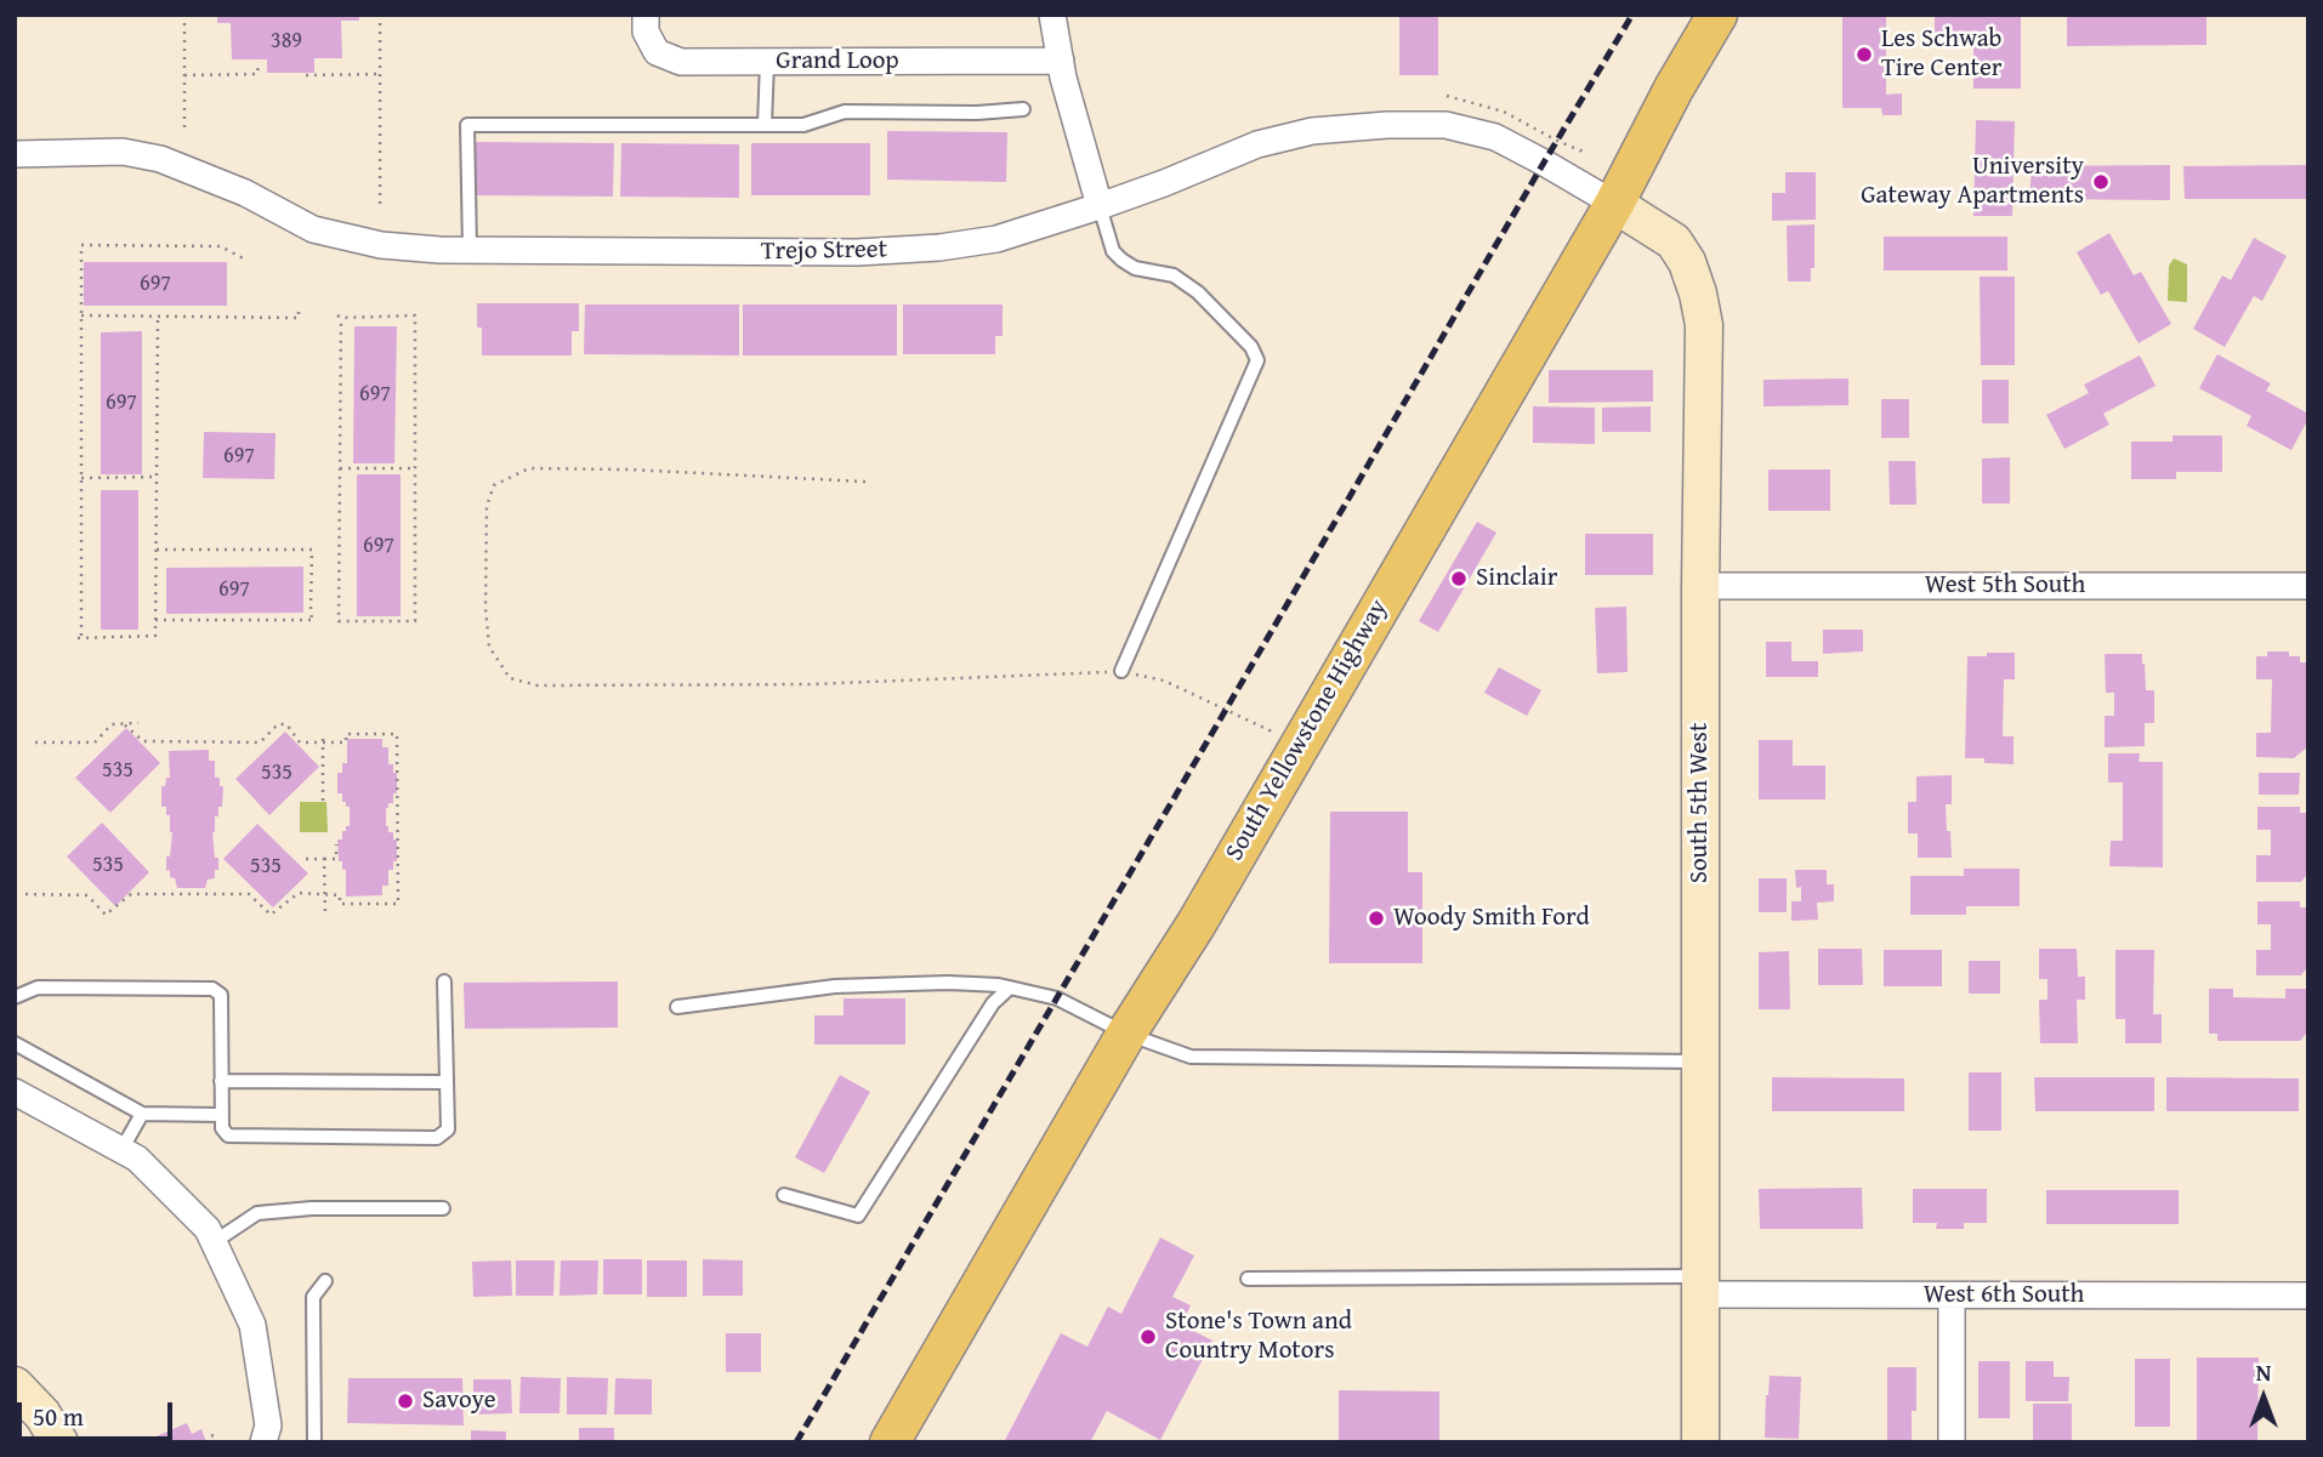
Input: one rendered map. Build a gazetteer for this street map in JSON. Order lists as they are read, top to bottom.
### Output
{
  "streets": {
    "main road": ["South Yellowstone Highway"],
    "street": [
      "Grand Loop",
      "Trejo Street",
      "West 5th South",
      "South 5th West",
      "West 6th South"
    ]
  },
  "crossings": [
    ["Trejo Street", "South Yellowstone Highway"],
    ["Trejo Street", "South 5th West"],
    ["West 5th South", "South 5th West"],
    ["South Yellowstone Highway", "South 5th West"],
    ["South 5th West", "West 6th South"]
  ],
  "places": [
    "Les Schwab Tire Center",
    "University Gateway Apartments",
    "Sinclair",
    "Woody Smith Ford",
    "Stone's Town and Country Motors",
    "Savoye"
  ],
  "house_numbers": [
    "389",
    "697",
    "697",
    "697",
    "697",
    "697",
    "697",
    "535",
    "535",
    "535",
    "535"
  ],
  "scale_bar": "50 m",
  "north": "top"
}
